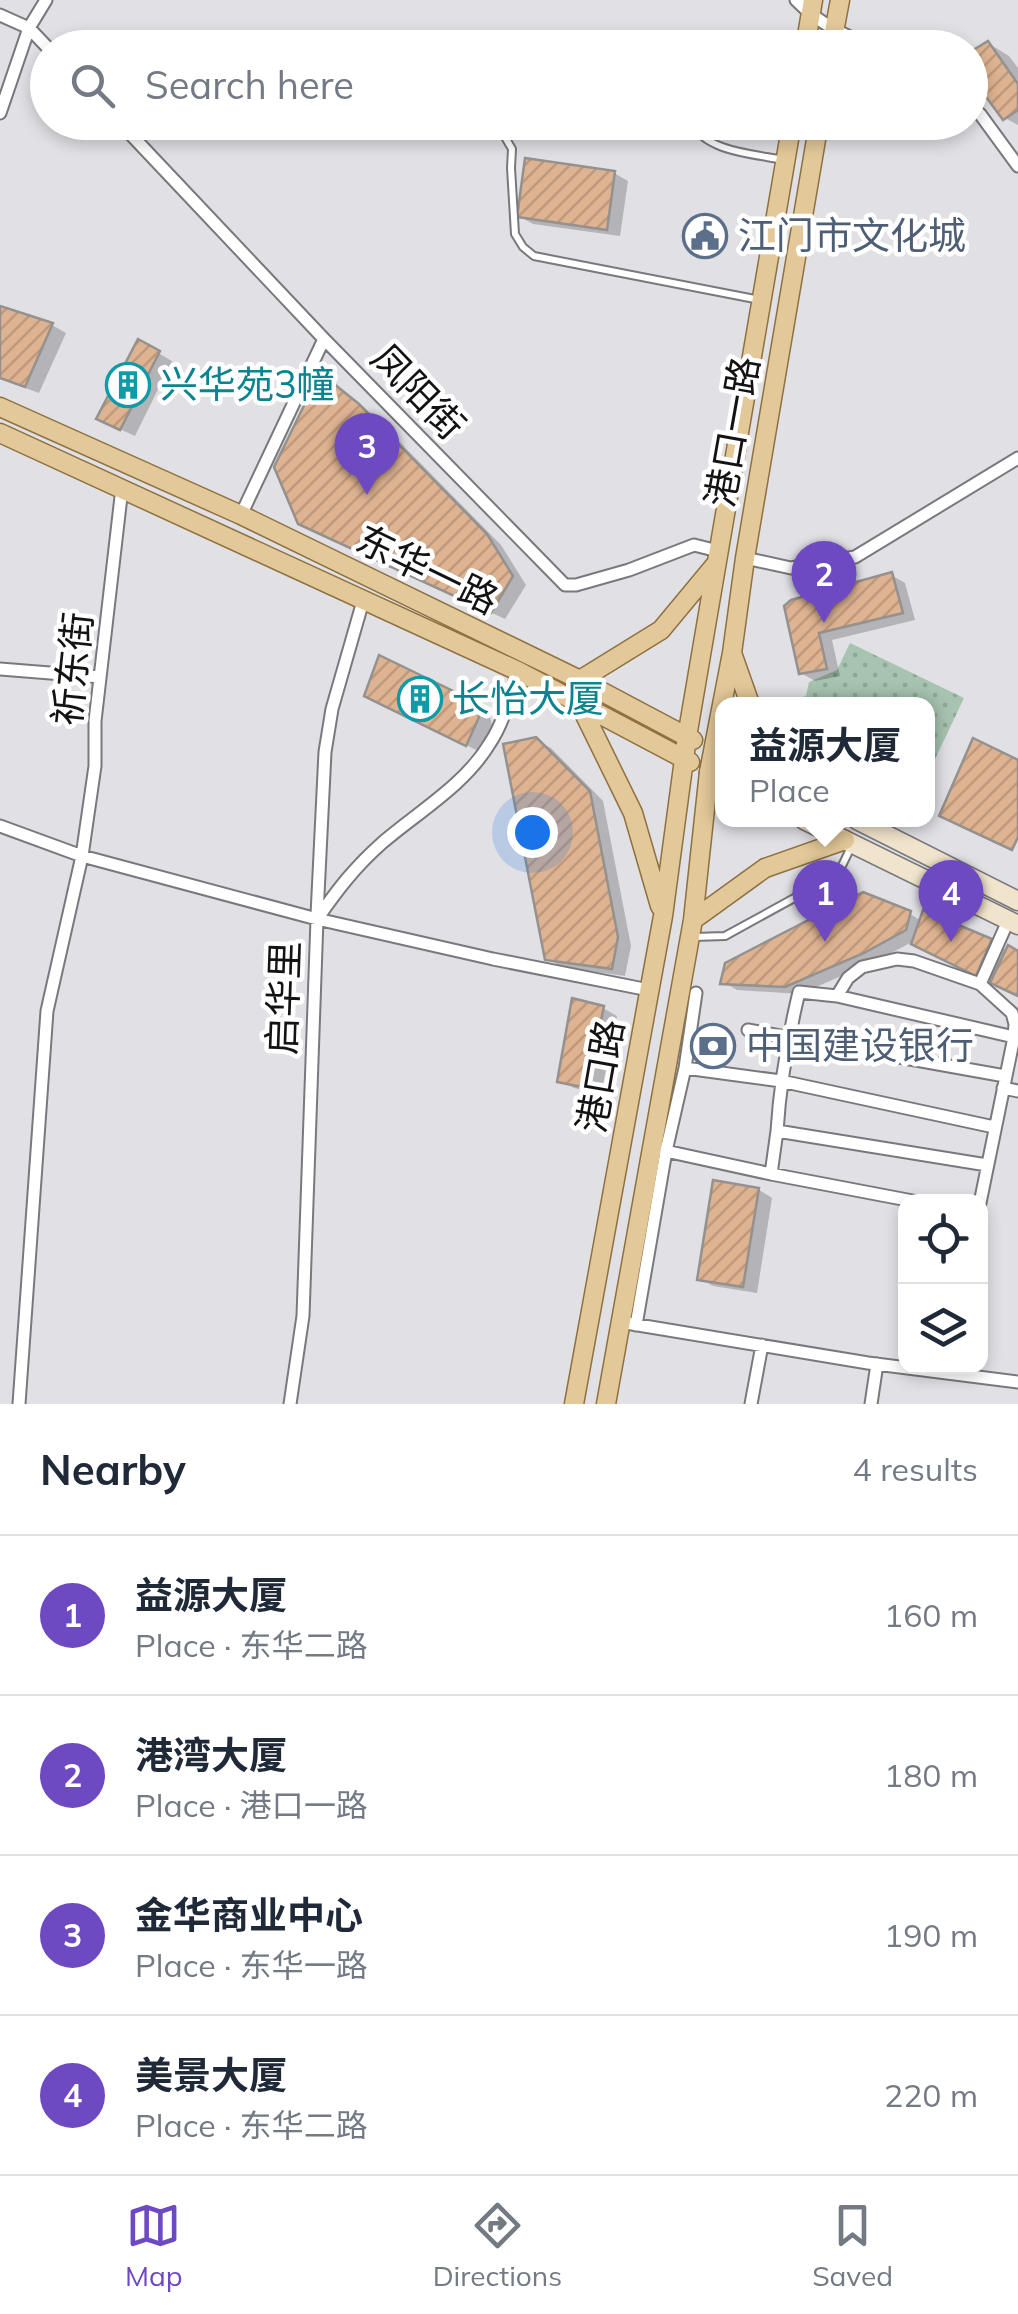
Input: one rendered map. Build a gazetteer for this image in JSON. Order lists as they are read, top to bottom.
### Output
{
  "streets": {
    "main road": ["港口一路", "东华一路", "港口路"],
    "street": ["凤阳街", "祈东街", "启华里"]
  },
  "crossings": [
    ["东华一路", "祈东街"],
    ["东华一路", "启华里"],
    ["东华一路", "港口路"]
  ],
  "places": {
    "public building": ["江门市文化城"],
    "building": ["兴华苑3幢", "长怡大厦"],
    "bank": ["中国建设银行"]
  },
  "page": {
    "search": "Search here",
    "pins": [
      "3",
      "2",
      "1",
      "4"
    ],
    "popup": ["益源大厦", "Place"],
    "heading": ["Nearby", "4 results"],
    "list": [
      {
        "mark": "1",
        "name": "益源大厦",
        "note": "Place · 东华二路",
        "value": "160 m"
      },
      {
        "mark": "2",
        "name": "港湾大厦",
        "note": "Place · 港口一路",
        "value": "180 m"
      },
      {
        "mark": "3",
        "name": "金华商业中心",
        "note": "Place · 东华一路",
        "value": "190 m"
      },
      {
        "mark": "4",
        "name": "美景大厦",
        "note": "Place · 东华二路",
        "value": "220 m"
      }
    ],
    "nav": ["Map", "Directions", "Saved"]
  }
}
